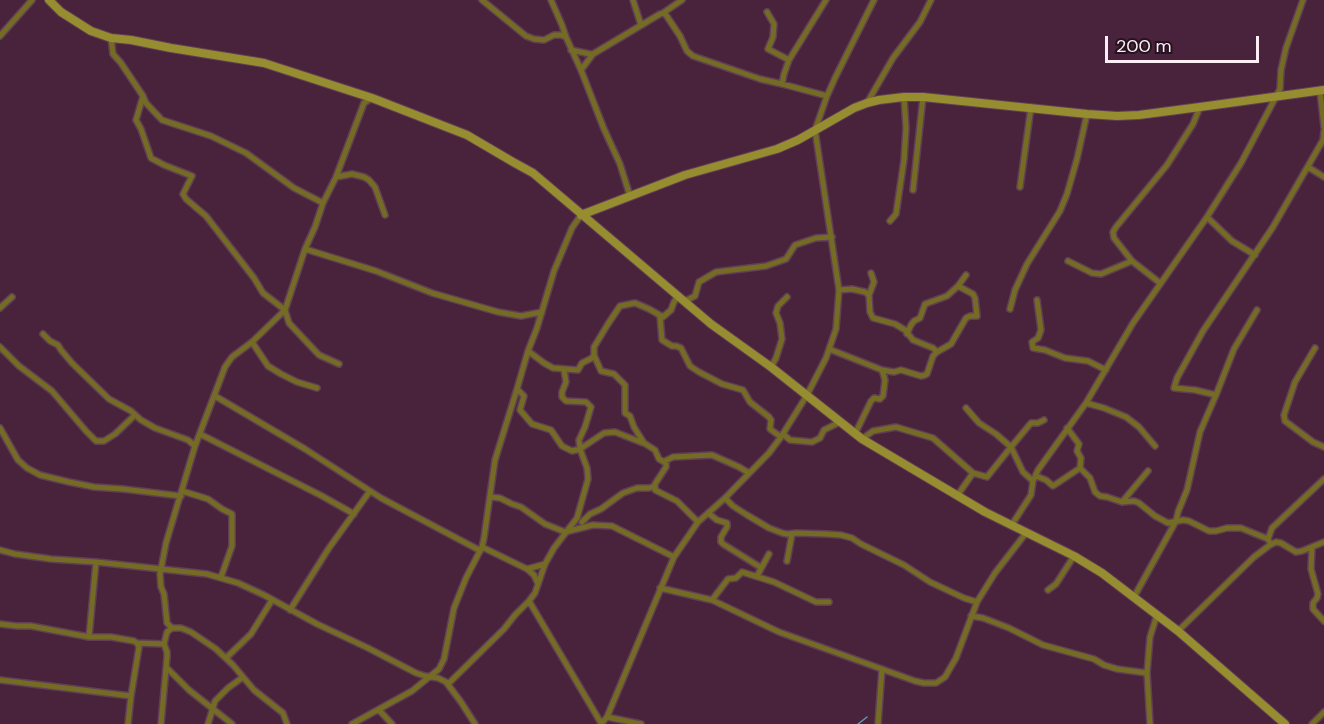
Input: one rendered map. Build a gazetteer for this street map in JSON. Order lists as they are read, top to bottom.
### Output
{
  "scale_bar": "200 m"
}
